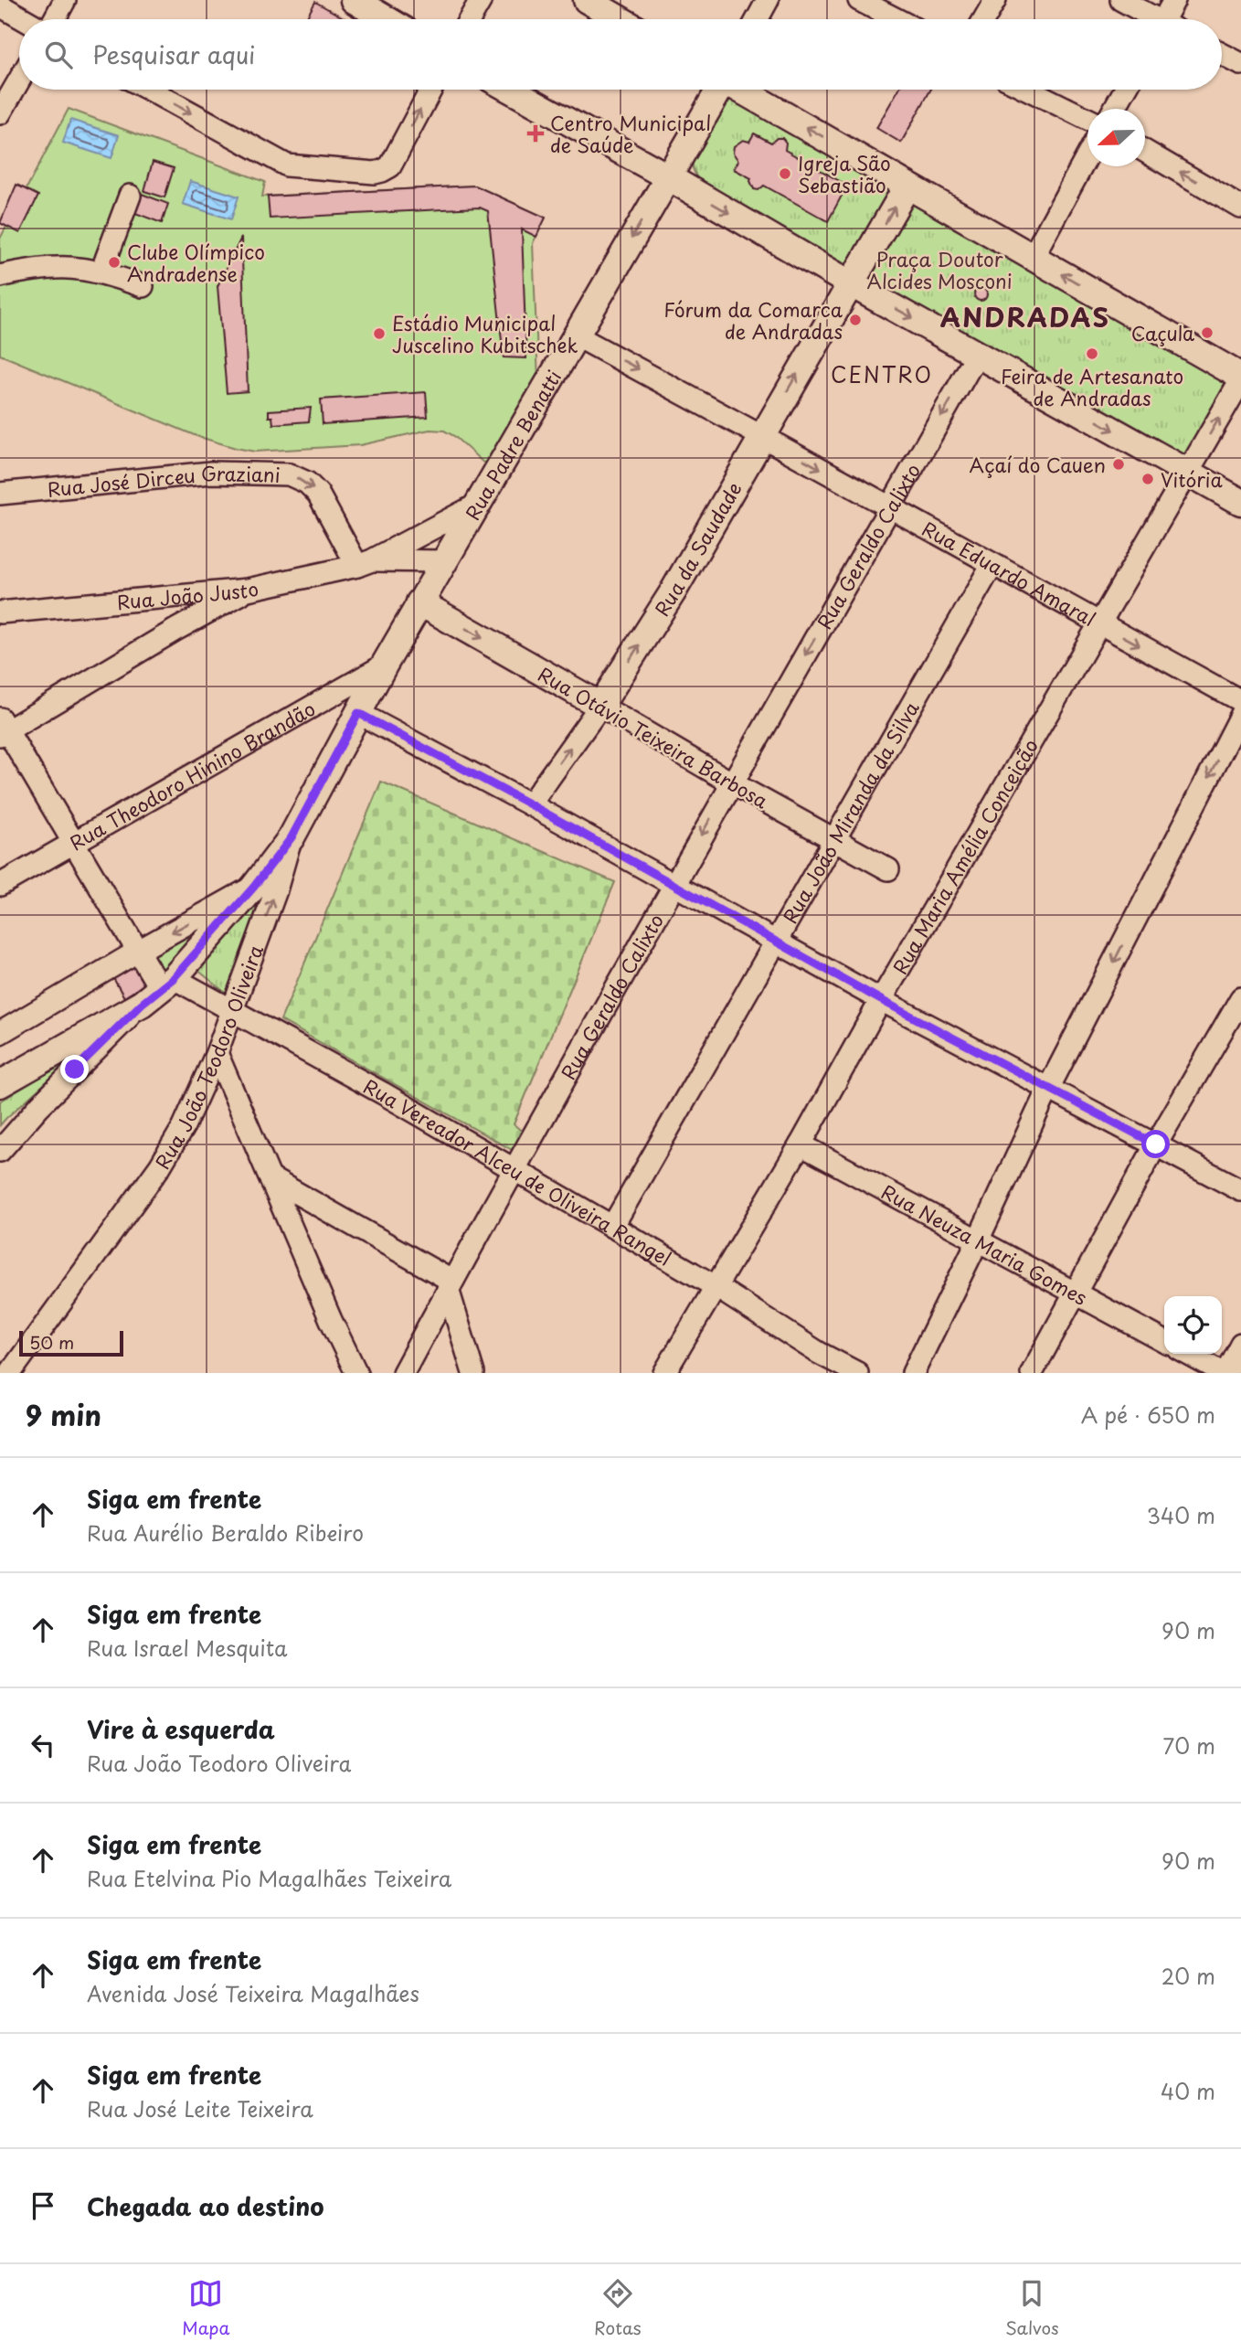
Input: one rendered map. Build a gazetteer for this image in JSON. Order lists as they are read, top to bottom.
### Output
{
  "streets": {
    "main road": [
      "Rua Padre Benatti",
      "Rua da Saudade",
      "Rua Otávio Teixeira Barbosa",
      "Rua João Teodoro Oliveira"
    ],
    "street": [
      "Rua José Dirceu Graziani",
      "Rua Geraldo Calixto",
      "Rua Eduardo Amaral",
      "Rua João Justo",
      "Rua Theodoro Hinino Brandão",
      "Rua João Miranda da Silva",
      "Rua Maria Amélia Conceição",
      "Rua Vereador Alceu de Oliveira Rangel",
      "Rua Neuza Maria Gomes"
    ]
  },
  "crossings": [
    ["Rua Padre Benatti", "Rua Eduardo Amaral"],
    ["Rua Padre Benatti", "Rua Otávio Teixeira Barbosa"],
    ["Rua Padre Benatti", "Rua Theodoro Hinino Brandão"],
    ["Rua Padre Benatti", "Rua João Teodoro Oliveira"],
    ["Rua José Dirceu Graziani", "Rua João Justo"],
    ["Rua Geraldo Calixto", "Rua Eduardo Amaral"],
    ["Rua Geraldo Calixto", "Rua Otávio Teixeira Barbosa"],
    ["Rua Geraldo Calixto", "Rua Vereador Alceu de Oliveira Rangel"],
    ["Rua da Saudade", "Rua Eduardo Amaral"],
    ["Rua da Saudade", "Rua Otávio Teixeira Barbosa"],
    ["Rua Eduardo Amaral", "Rua João Miranda da Silva"],
    ["Rua Eduardo Amaral", "Rua Maria Amélia Conceição"],
    ["Rua Otávio Teixeira Barbosa", "Rua João Miranda da Silva"],
    ["Rua João Miranda da Silva", "Rua Vereador Alceu de Oliveira Rangel"],
    ["Rua Maria Amélia Conceição", "Rua Vereador Alceu de Oliveira Rangel"],
    ["Rua Maria Amélia Conceição", "Rua Neuza Maria Gomes"],
    ["Rua João Teodoro Oliveira", "Rua Vereador Alceu de Oliveira Rangel"]
  ],
  "one_way": [
    "Rua José Dirceu Graziani",
    "Rua Geraldo Calixto",
    "Rua da Saudade",
    "Rua Eduardo Amaral",
    "Rua Otávio Teixeira Barbosa"
  ],
  "districts": ["ANDRADAS", "CENTRO"],
  "parks": ["Praça Doutor Alcides Mosconi"],
  "places": {
    "health": ["Centro Municipal de Saúde"],
    "other": [
      "Igreja São Sebastião",
      "Clube Olímpico Andradense",
      "Fórum da Comarca de Andradas",
      "Caçula",
      "Estádio Municipal Juscelino Kubitschek",
      "Feira de Artesanato de Andradas",
      "Açaí do Cauen",
      "Vitória"
    ]
  },
  "scale_bar": "50 m",
  "north": "left",
  "page": {
    "search": "Pesquisar aqui",
    "scale": "50 m",
    "heading": ["9 min", "A pé · 650 m"],
    "list": [
      ["Siga em frente", "Rua Aurélio Beraldo Ribeiro", "340 m"],
      ["Siga em frente", "Rua Israel Mesquita", "90 m"],
      ["Vire à esquerda", "Rua João Teodoro Oliveira", "70 m"],
      ["Siga em frente", "Rua Etelvina Pio Magalhães Teixeira", "90 m"],
      ["Siga em frente", "Avenida José Teixeira Magalhães", "20 m"],
      ["Siga em frente", "Rua José Leite Teixeira", "40 m"],
      "Chegada ao destino"
    ],
    "nav": ["Mapa", "Rotas", "Salvos"]
  }
}
